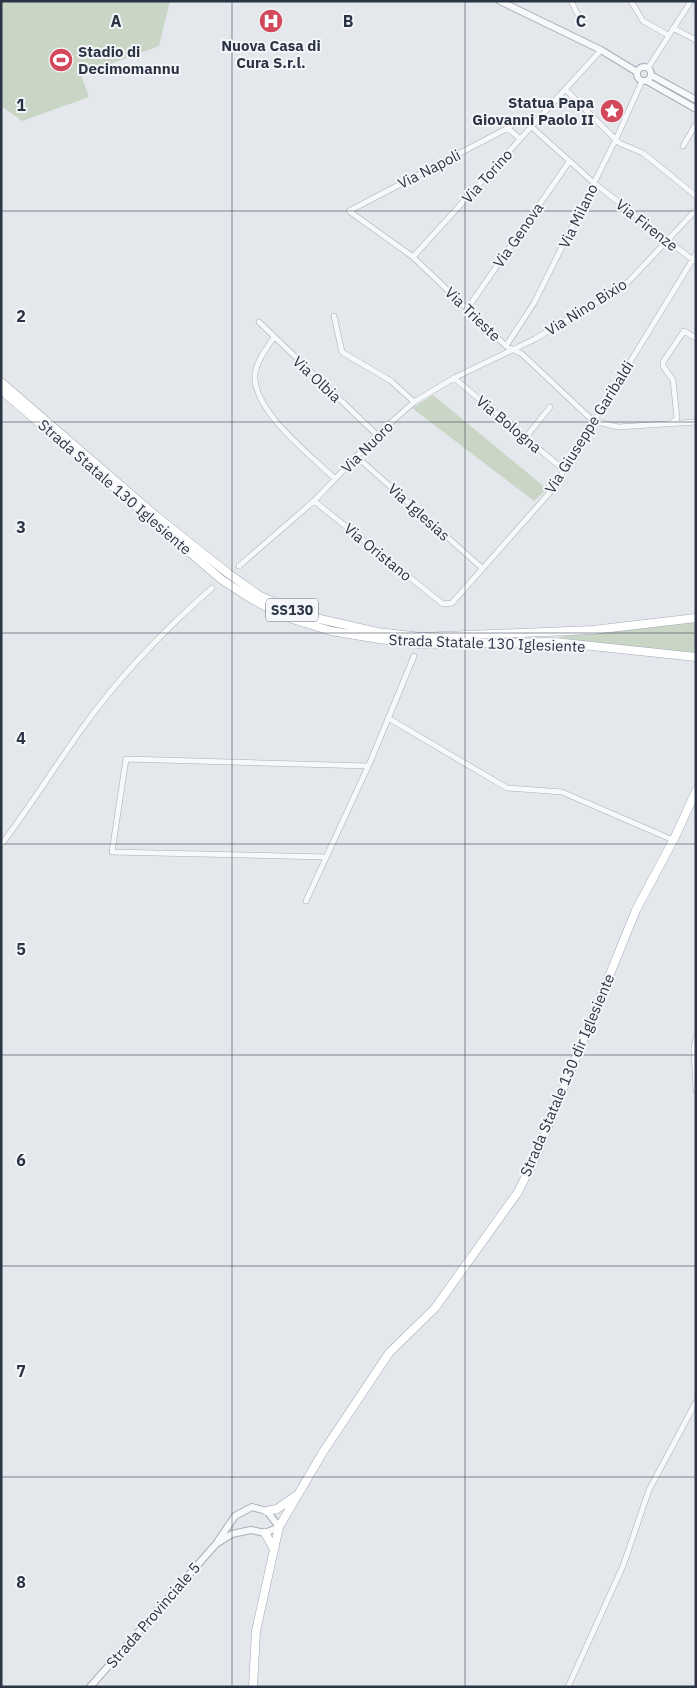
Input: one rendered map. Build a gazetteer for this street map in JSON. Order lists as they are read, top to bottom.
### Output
{
  "streets": {
    "main road": ["Strada Statale 130 Iglesiente", "SS130", "Strada Statale 130 dir Iglesiente"],
    "street": [
      "Via Napoli",
      "Via Torino",
      "Via Milano",
      "Via Firenze",
      "Via Genova",
      "Via Nino Bixio",
      "Via Trieste",
      "Via Olbia",
      "Via Bologna",
      "Via Giuseppe Garibaldi",
      "Via Nuoro",
      "Via Iglesias",
      "Via Oristano",
      "Strada Provinciale 5"
    ]
  },
  "crossings": [
    ["Via Napoli", "Via Torino"],
    ["Via Napoli", "Via Firenze"],
    ["Via Napoli", "Via Trieste"],
    ["Via Torino", "Via Firenze"],
    ["Via Torino", "Via Trieste"],
    ["Via Milano", "Via Firenze"],
    ["Via Milano", "Via Nino Bixio"],
    ["Via Milano", "Via Trieste"],
    ["Via Milano", "Via Nuoro"],
    ["Via Firenze", "Via Genova"],
    ["Via Firenze", "Via Nino Bixio"],
    ["Via Firenze", "Via Giuseppe Garibaldi"],
    ["Via Genova", "Via Trieste"],
    ["Via Nino Bixio", "Via Trieste"],
    ["Via Nino Bixio", "Via Nuoro"],
    ["Via Trieste", "Via Giuseppe Garibaldi"],
    ["Via Trieste", "Via Nuoro"],
    ["Via Olbia", "Via Nuoro"],
    ["Via Bologna", "Via Giuseppe Garibaldi"],
    ["Via Bologna", "Via Nuoro"],
    ["Via Giuseppe Garibaldi", "Via Iglesias"],
    ["Via Giuseppe Garibaldi", "Via Oristano"],
    ["Via Nuoro", "Via Iglesias"],
    ["Via Nuoro", "Via Oristano"]
  ],
  "places": {
    "hospital": ["Nuova Casa di Cura S.r.l."],
    "sports": ["Stadio di Decimomannu"],
    "place": ["Statua Papa Giovanni Paolo II"]
  },
  "grid": {
    "columns": ["A", "B", "C"],
    "rows": [
      "1",
      "2",
      "3",
      "4",
      "5",
      "6",
      "7",
      "8"
    ]
  }
}
